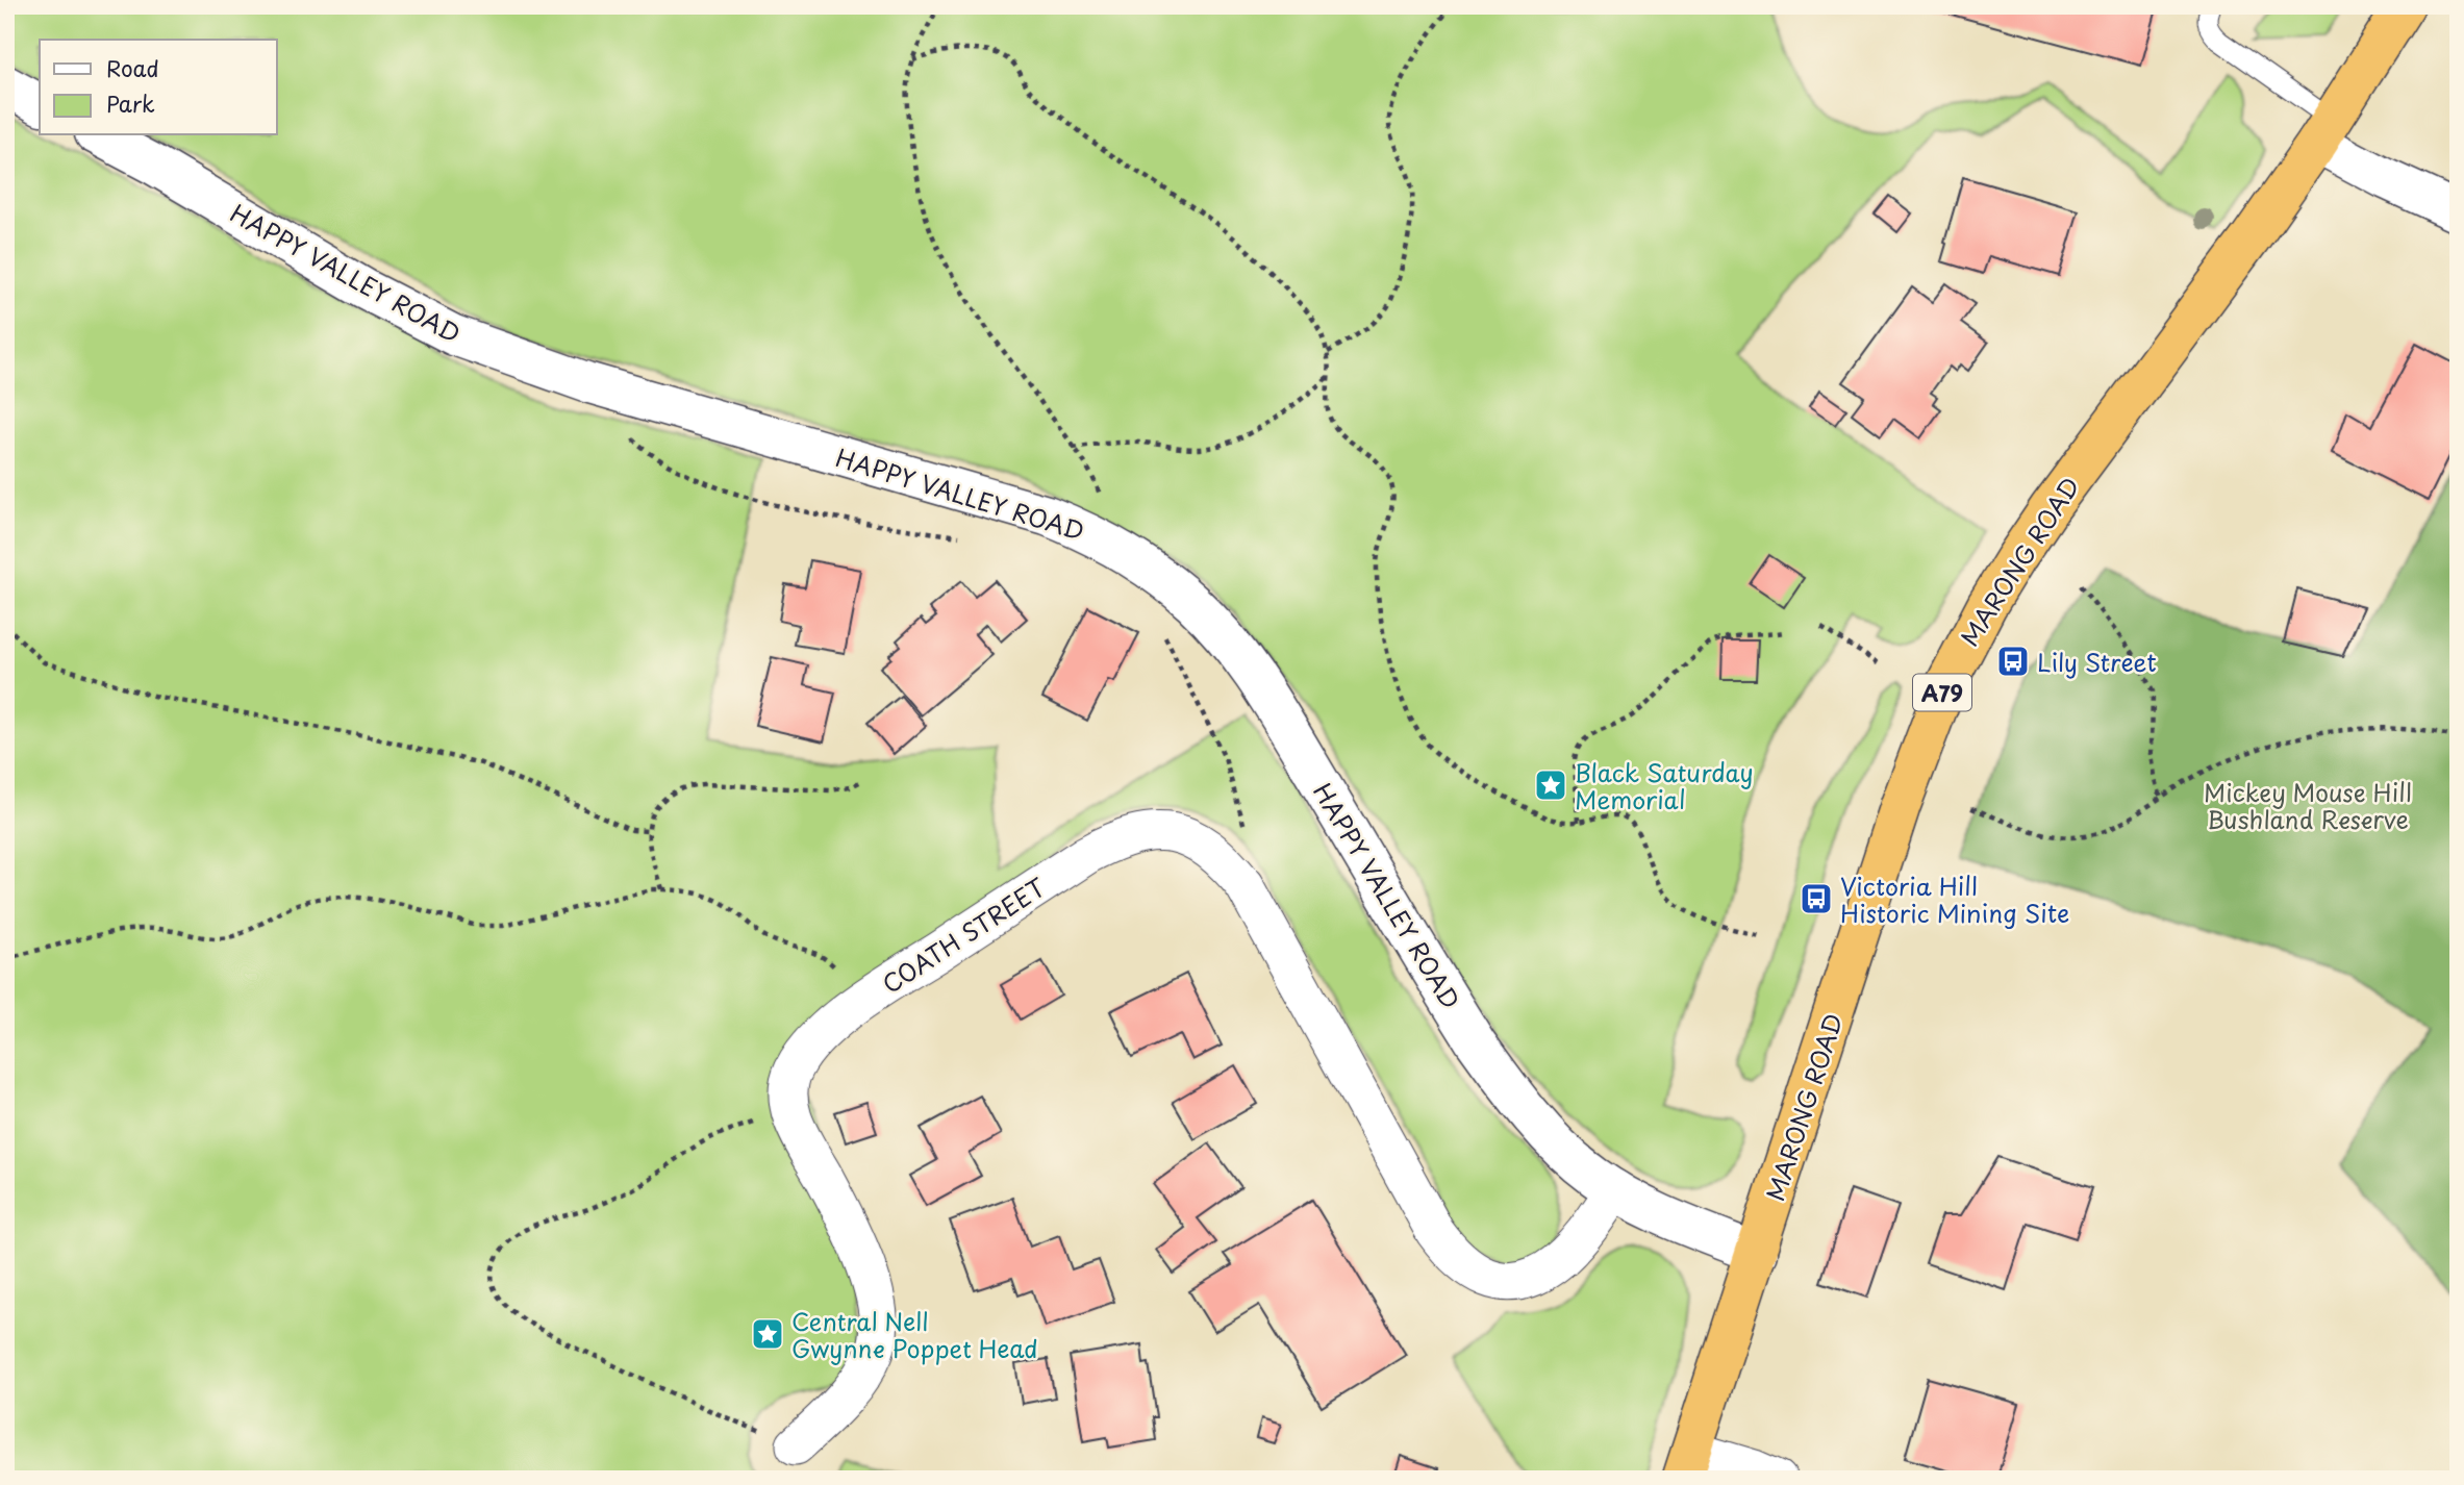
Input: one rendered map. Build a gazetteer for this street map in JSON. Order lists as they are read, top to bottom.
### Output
{
  "streets": {
    "highway": ["MARONG ROAD", "A79"],
    "street": ["HAPPY VALLEY ROAD", "COATH STREET"]
  },
  "crossings": [
    ["HAPPY VALLEY ROAD", "MARONG ROAD"],
    ["HAPPY VALLEY ROAD", "COATH STREET"]
  ],
  "parks": ["Mickey Mouse Hill Bushland Reserve"],
  "places": {
    "bus stop": ["Lily Street", "Victoria Hill Historic Mining Site"],
    "place": ["Black Saturday Memorial", "Central Nell Gwynne Poppet Head"]
  },
  "legend": ["Road", "Park"]
}
